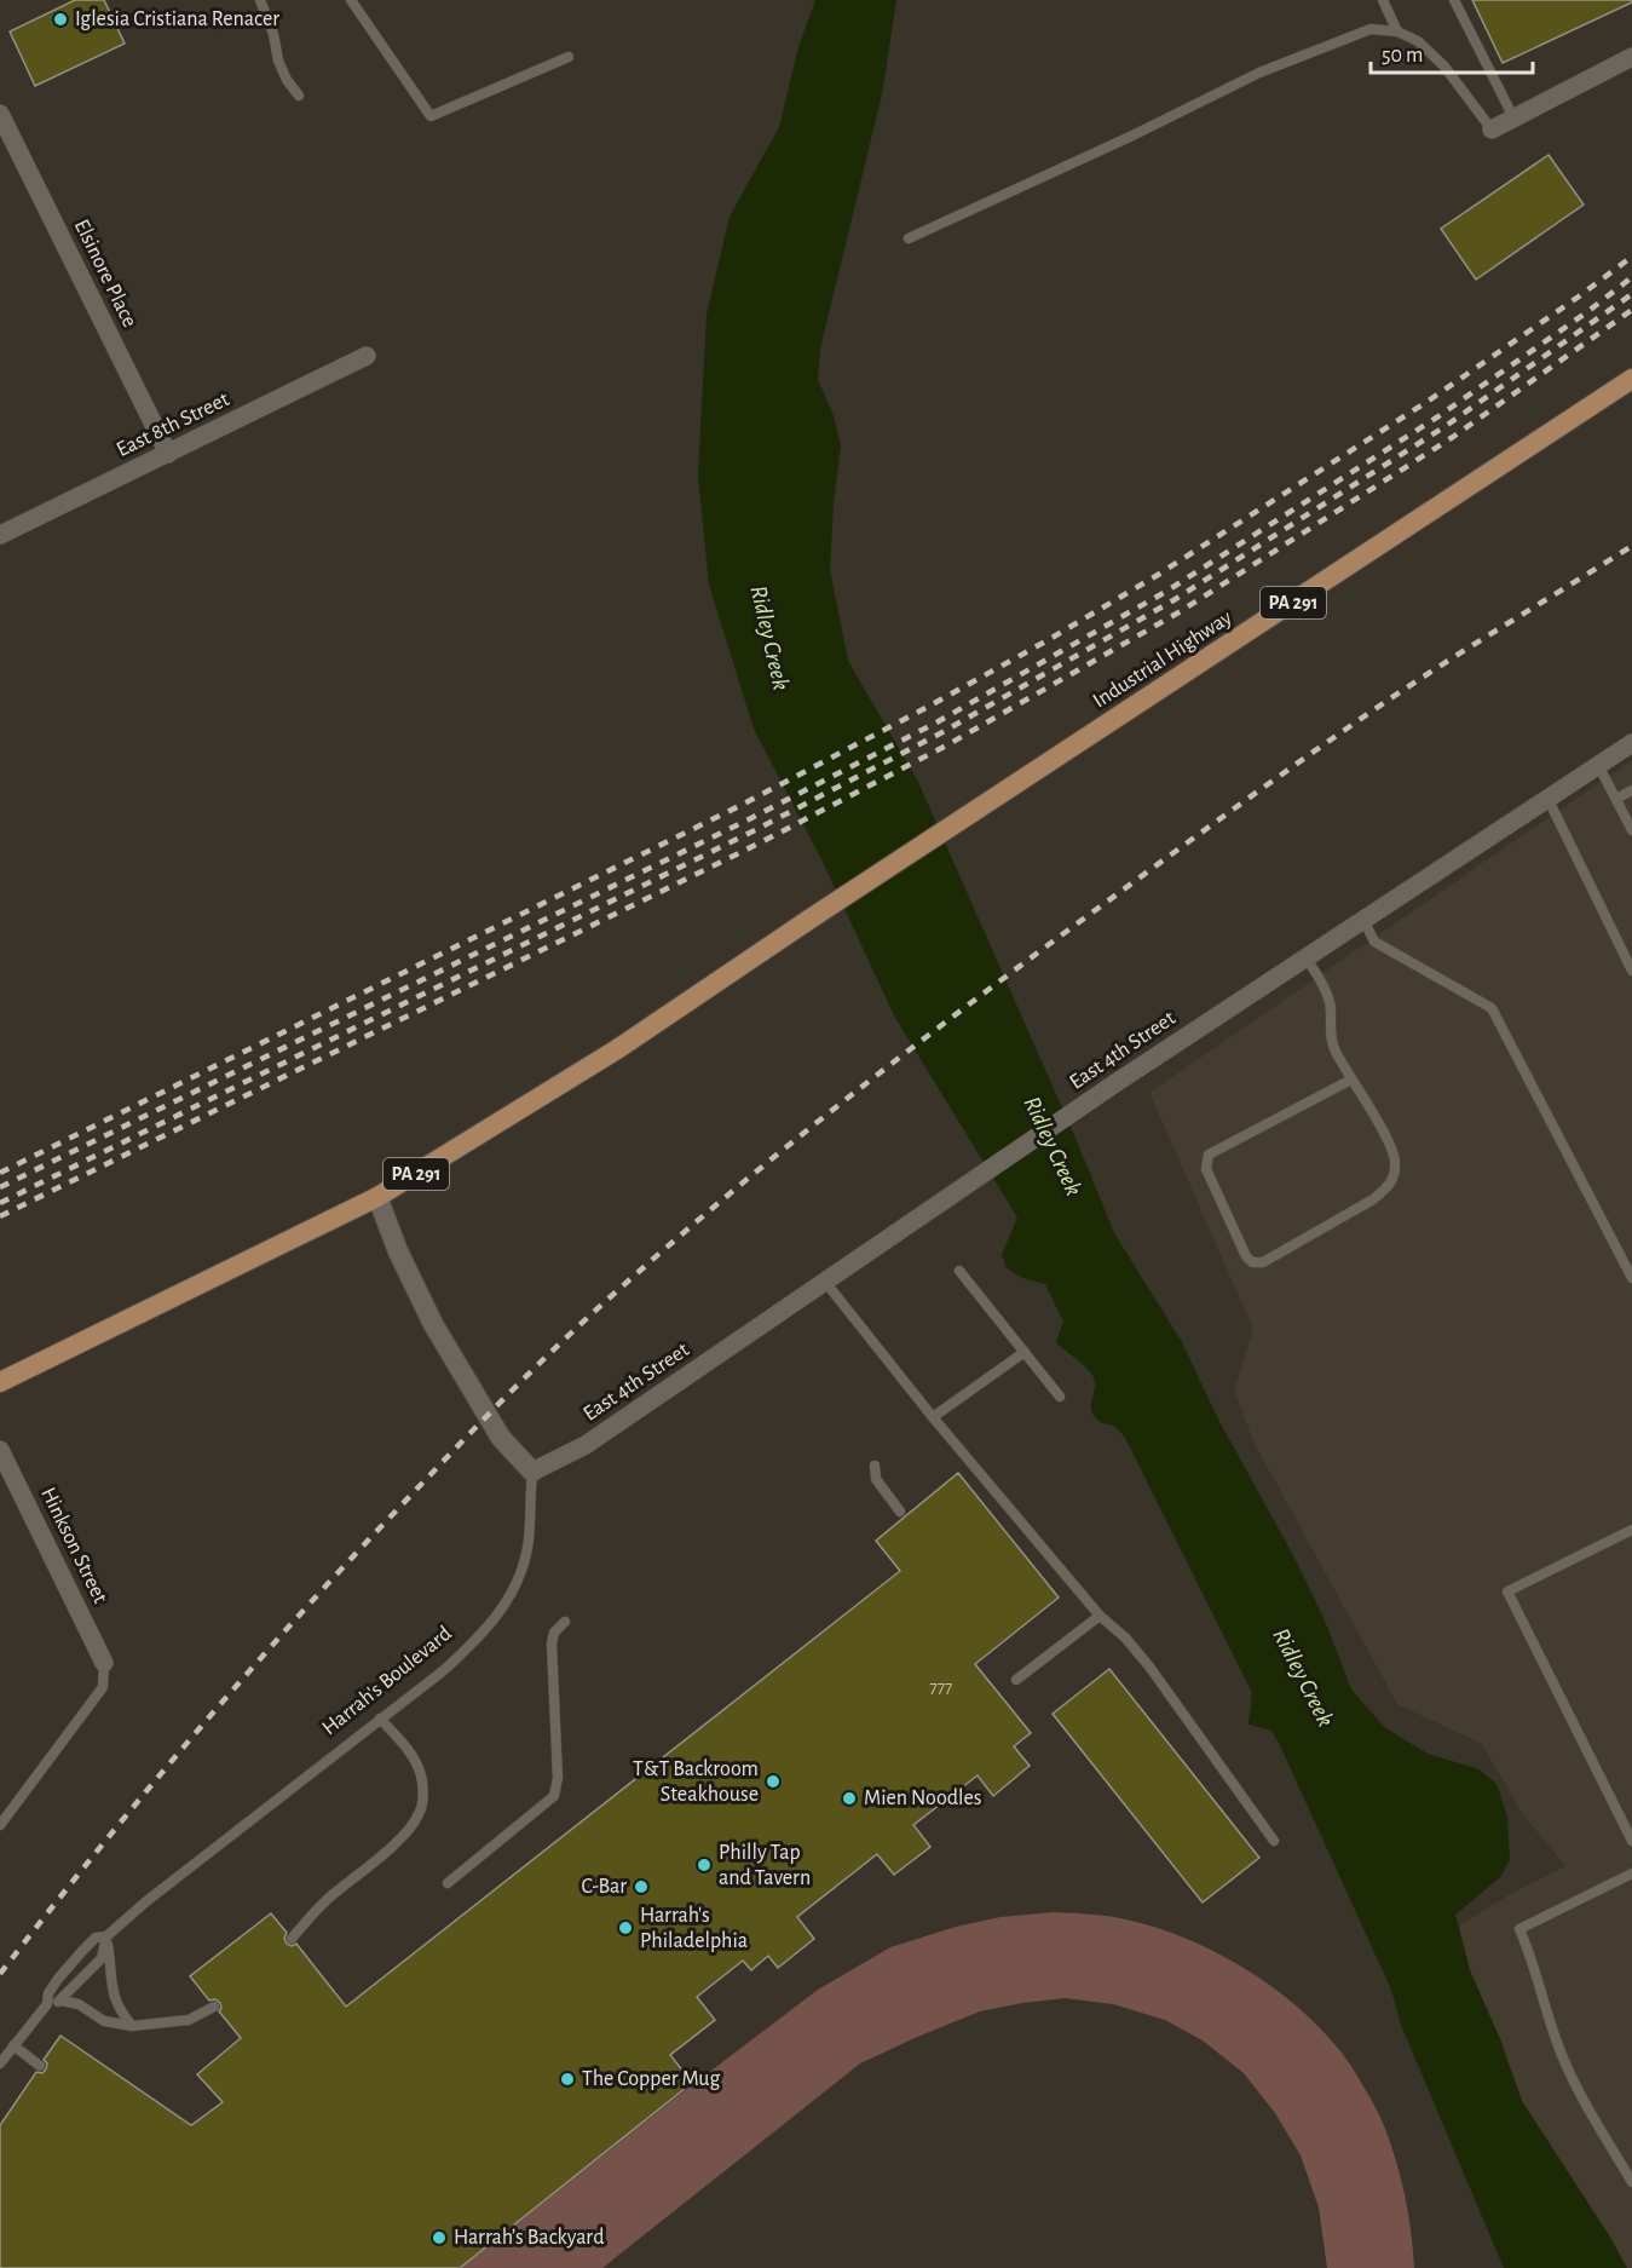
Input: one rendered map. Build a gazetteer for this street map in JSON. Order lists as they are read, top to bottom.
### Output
{
  "streets": {
    "main road": ["PA 291", "Industrial Highway"],
    "street": [
      "Elsinore Place",
      "East 8th Street",
      "East 4th Street",
      "Hinkson Street"
    ],
    "lane": ["Harrah's Boulevard"]
  },
  "crossings": [
    ["Elsinore Place", "East 8th Street"],
    ["PA 291", "Industrial Highway"],
    ["East 4th Street", "Harrah's Boulevard"]
  ],
  "water": ["Ridley Creek"],
  "places": [
    "Iglesia Cristiana Renacer",
    "T&T Backroom Steakhouse",
    "Mien Noodles",
    "Philly Tap and Tavern",
    "C-Bar",
    "Harrah's Philadelphia",
    "The Copper Mug",
    "Harrah’s Backyard"
  ],
  "house_numbers": ["777"],
  "scale_bar": "50 m"
}
